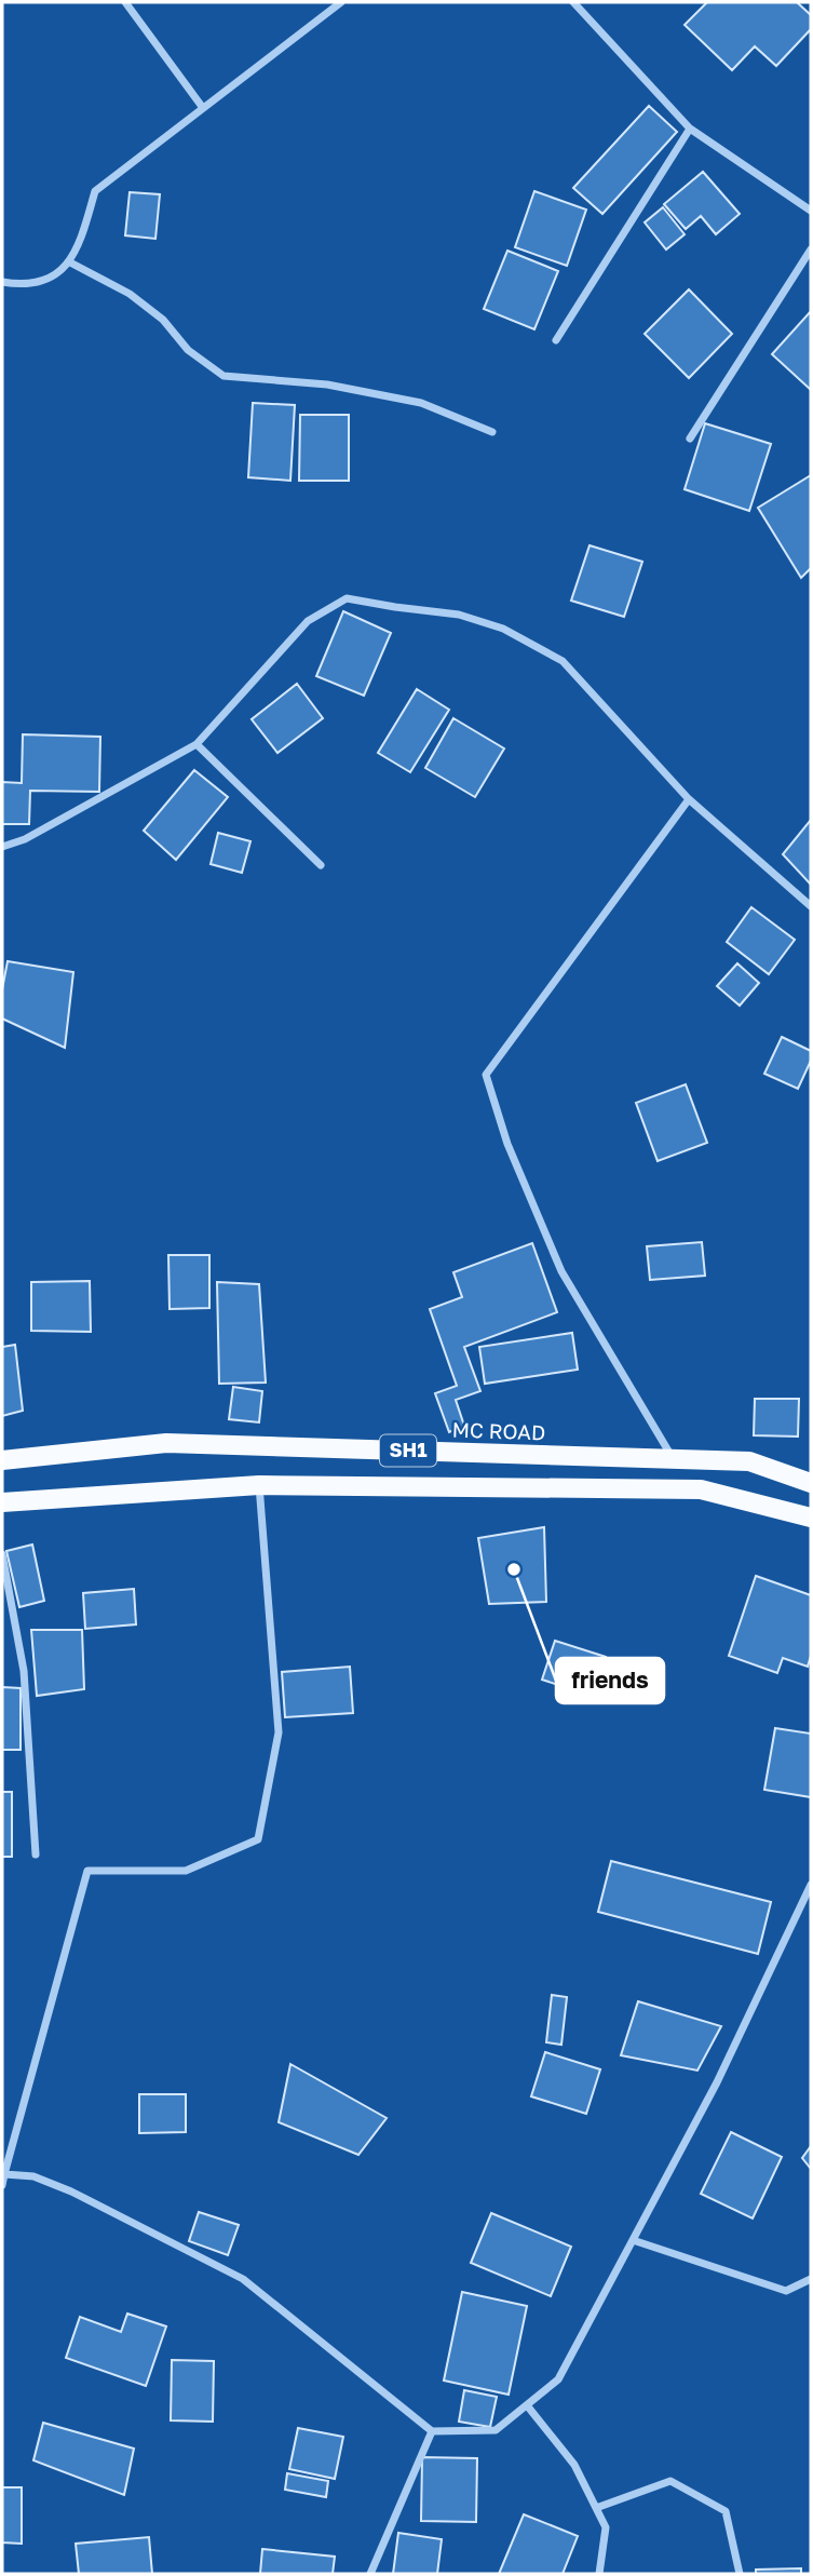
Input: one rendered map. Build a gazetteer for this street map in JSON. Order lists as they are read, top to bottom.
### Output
{
  "streets": {
    "main road": ["MC ROAD", "SH1"]
  },
  "places": ["friends"]
}
